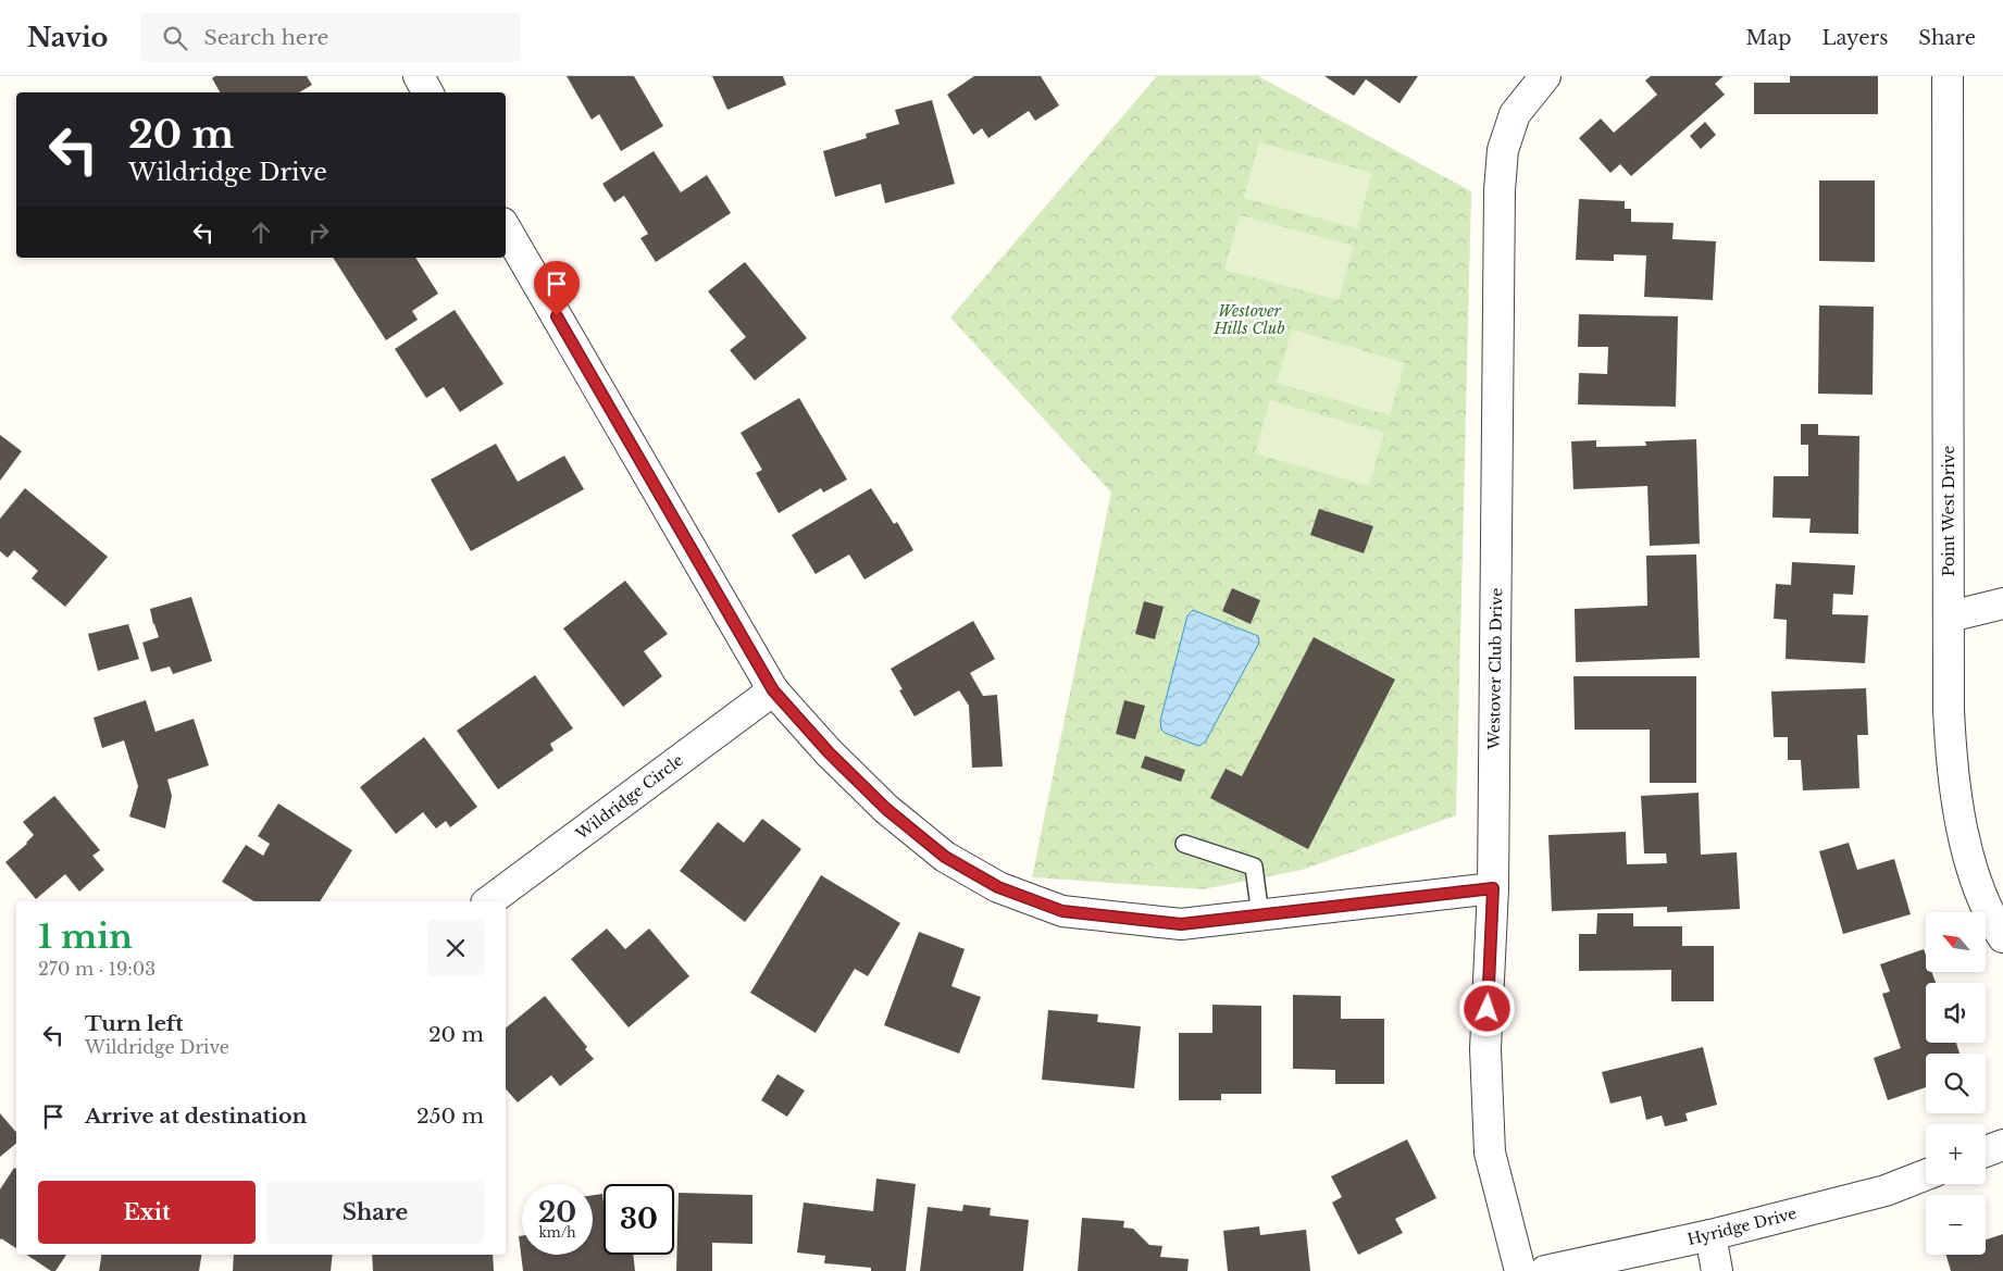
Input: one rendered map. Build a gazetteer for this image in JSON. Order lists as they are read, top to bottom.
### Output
{
  "streets": {
    "street": [
      "Point West Drive",
      "Westover Club Drive",
      "Wildridge Circle",
      "Hyridge Drive"
    ]
  },
  "parks": ["Westover Hills Club"],
  "north": "top left",
  "page": {
    "header": "Navio",
    "search": "Search here",
    "nav": ["Map", "Layers", "Share"],
    "turn": ["20 m", "Wildridge Drive"],
    "heading": ["1 min", "270 m · 19:03"],
    "map_buttons": ["+", "−"],
    "list": [
      {
        "name": "Turn left",
        "note": "Wildridge Drive",
        "value": "20 m"
      },
      {
        "name": "Arrive at destination",
        "value": "250 m"
      }
    ],
    "buttons": ["Exit", "Share"],
    "speed": "20 km/h",
    "limit": "30"
  }
}
